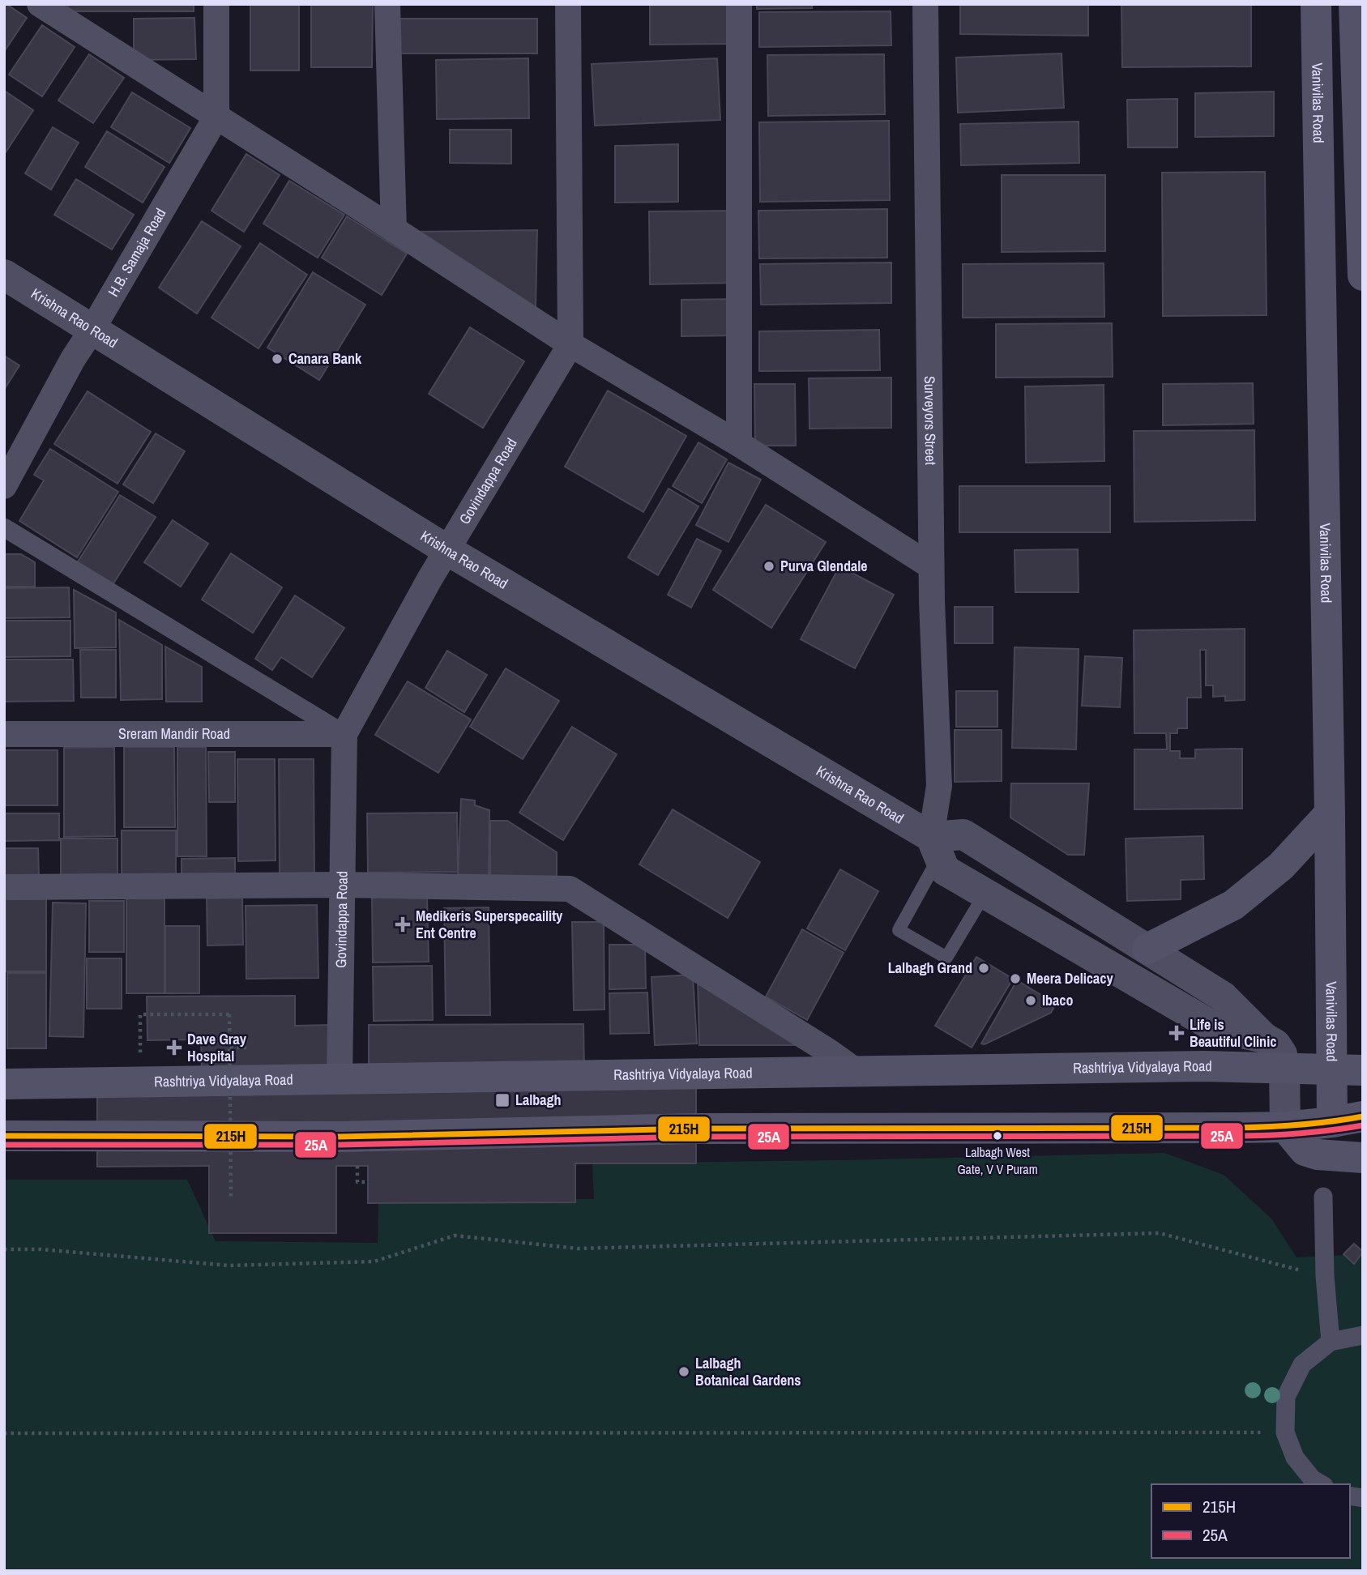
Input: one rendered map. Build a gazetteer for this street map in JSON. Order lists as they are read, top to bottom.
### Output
{
  "streets": {
    "main road": ["Vanivilas Road", "Rashtriya Vidyalaya Road"],
    "street": [
      "H.B. Samaja Road",
      "Krishna Rao Road",
      "Surveyors Street",
      "Govindappa Road",
      "Sreram Mandir Road"
    ]
  },
  "crossings": [
    ["Vanivilas Road", "Rashtriya Vidyalaya Road"],
    ["H.B. Samaja Road", "Krishna Rao Road"],
    ["Krishna Rao Road", "Surveyors Street"],
    ["Krishna Rao Road", "Govindappa Road"],
    ["Govindappa Road", "Sreram Mandir Road"],
    ["Govindappa Road", "Rashtriya Vidyalaya Road"]
  ],
  "places": {
    "other": [
      "Canara Bank",
      "Purva Glendale",
      "Lalbagh Grand",
      "Meera Delicacy",
      "Ibaco",
      "Lalbagh West Gate, V V Puram",
      "Lalbagh Botanical Gardens"
    ],
    "health": ["Medikeris Superspecaility Ent Centre", "Life is Beautiful Clinic", "Dave Gray Hospital"],
    "transit": ["Lalbagh"]
  },
  "lines": ["transit line 215H", "transit line 25A"],
  "legend": ["215H", "25A"]
}
